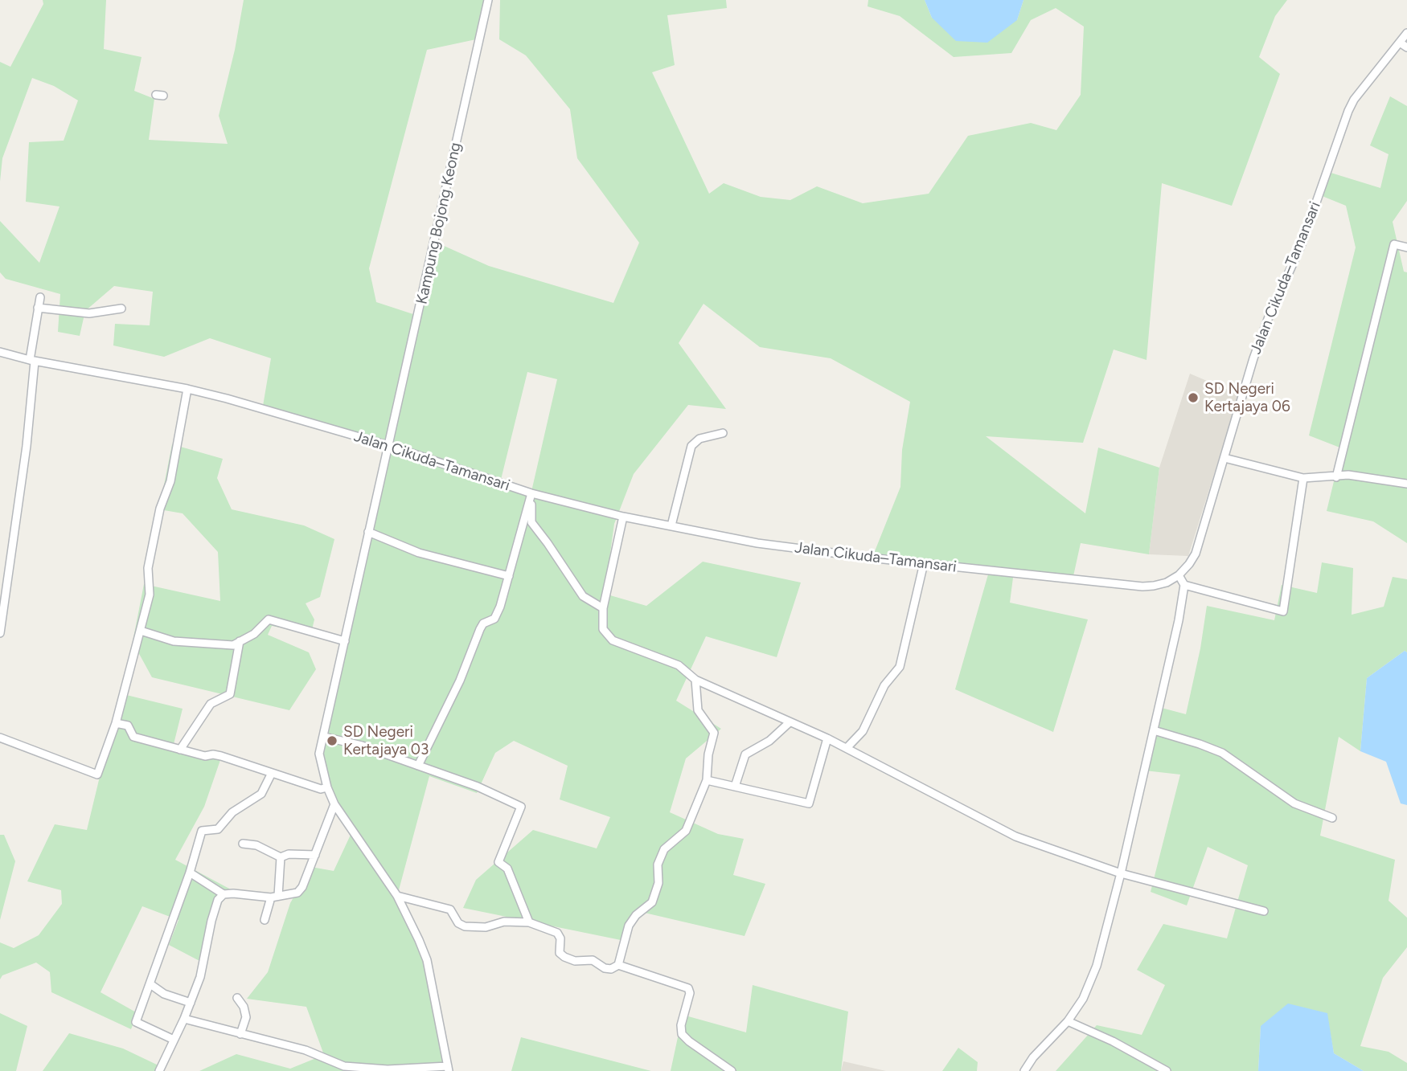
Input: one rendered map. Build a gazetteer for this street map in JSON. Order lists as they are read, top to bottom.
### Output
{
  "streets": {
    "street": ["Kampung Bojong Keong", "Jalan Cikuda–Tamansari"]
  },
  "crossings": [
    ["Kampung Bojong Keong", "Jalan Cikuda–Tamansari"]
  ],
  "places": ["SD Negeri Kertajaya 06", "SD Negeri Kertajaya 03"]
}
